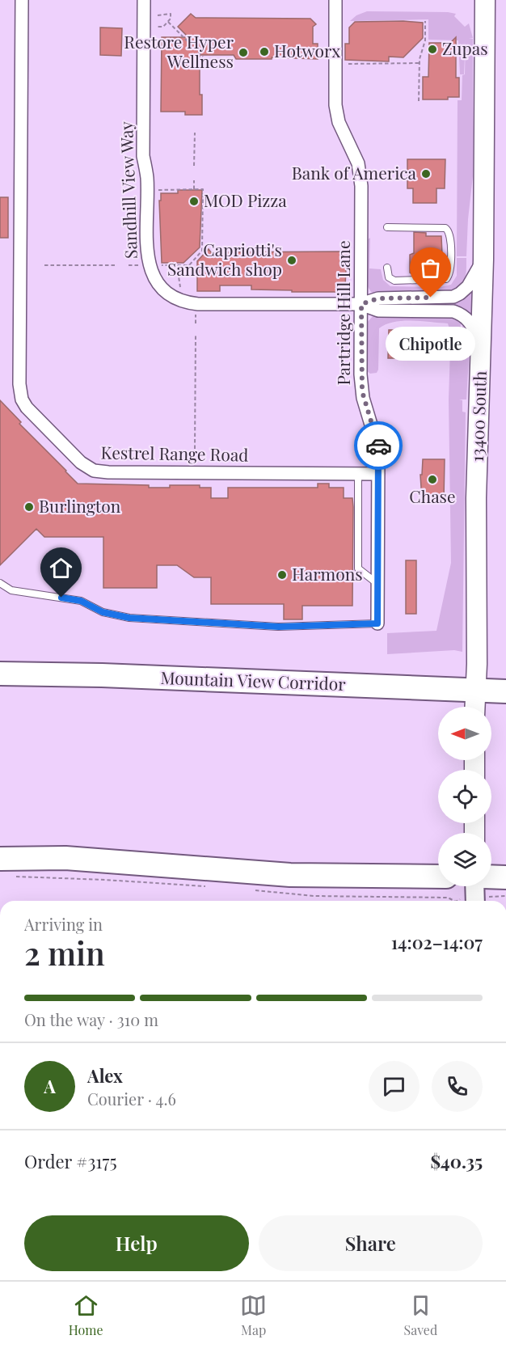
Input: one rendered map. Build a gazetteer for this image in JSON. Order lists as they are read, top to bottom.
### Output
{
  "streets": {
    "highway": ["Mountain View Corridor"],
    "main road": ["13400 South"],
    "street": ["Sandhill View Way", "Partridge Hill Lane", "Kestrel Range Road"]
  },
  "crossings": [
    ["Sandhill View Way", "Partridge Hill Lane"],
    ["Sandhill View Way", "13400 South"],
    ["Partridge Hill Lane", "Kestrel Range Road"],
    ["13400 South", "Mountain View Corridor"]
  ],
  "places": [
    "Zupas",
    "Hotworx",
    "Restore Hyper Wellness",
    "Bank of America",
    "MOD Pizza",
    "Capriotti's Sandwich shop",
    "Chipotle",
    "Chase",
    "Burlington",
    "Harmons"
  ],
  "north": "left",
  "page": {
    "bubble": "Chipotle",
    "heading": ["2 min", "Arriving in", "14:02–14:07"],
    "panel": [
      "Alex",
      "Courier · 4.6",
      "Order #3175",
      "$40.35"
    ],
    "bar": "On the way · 310 m",
    "round": "A",
    "buttons": ["Help", "Share"],
    "tabs": ["Home", "Map", "Saved"]
  }
}
